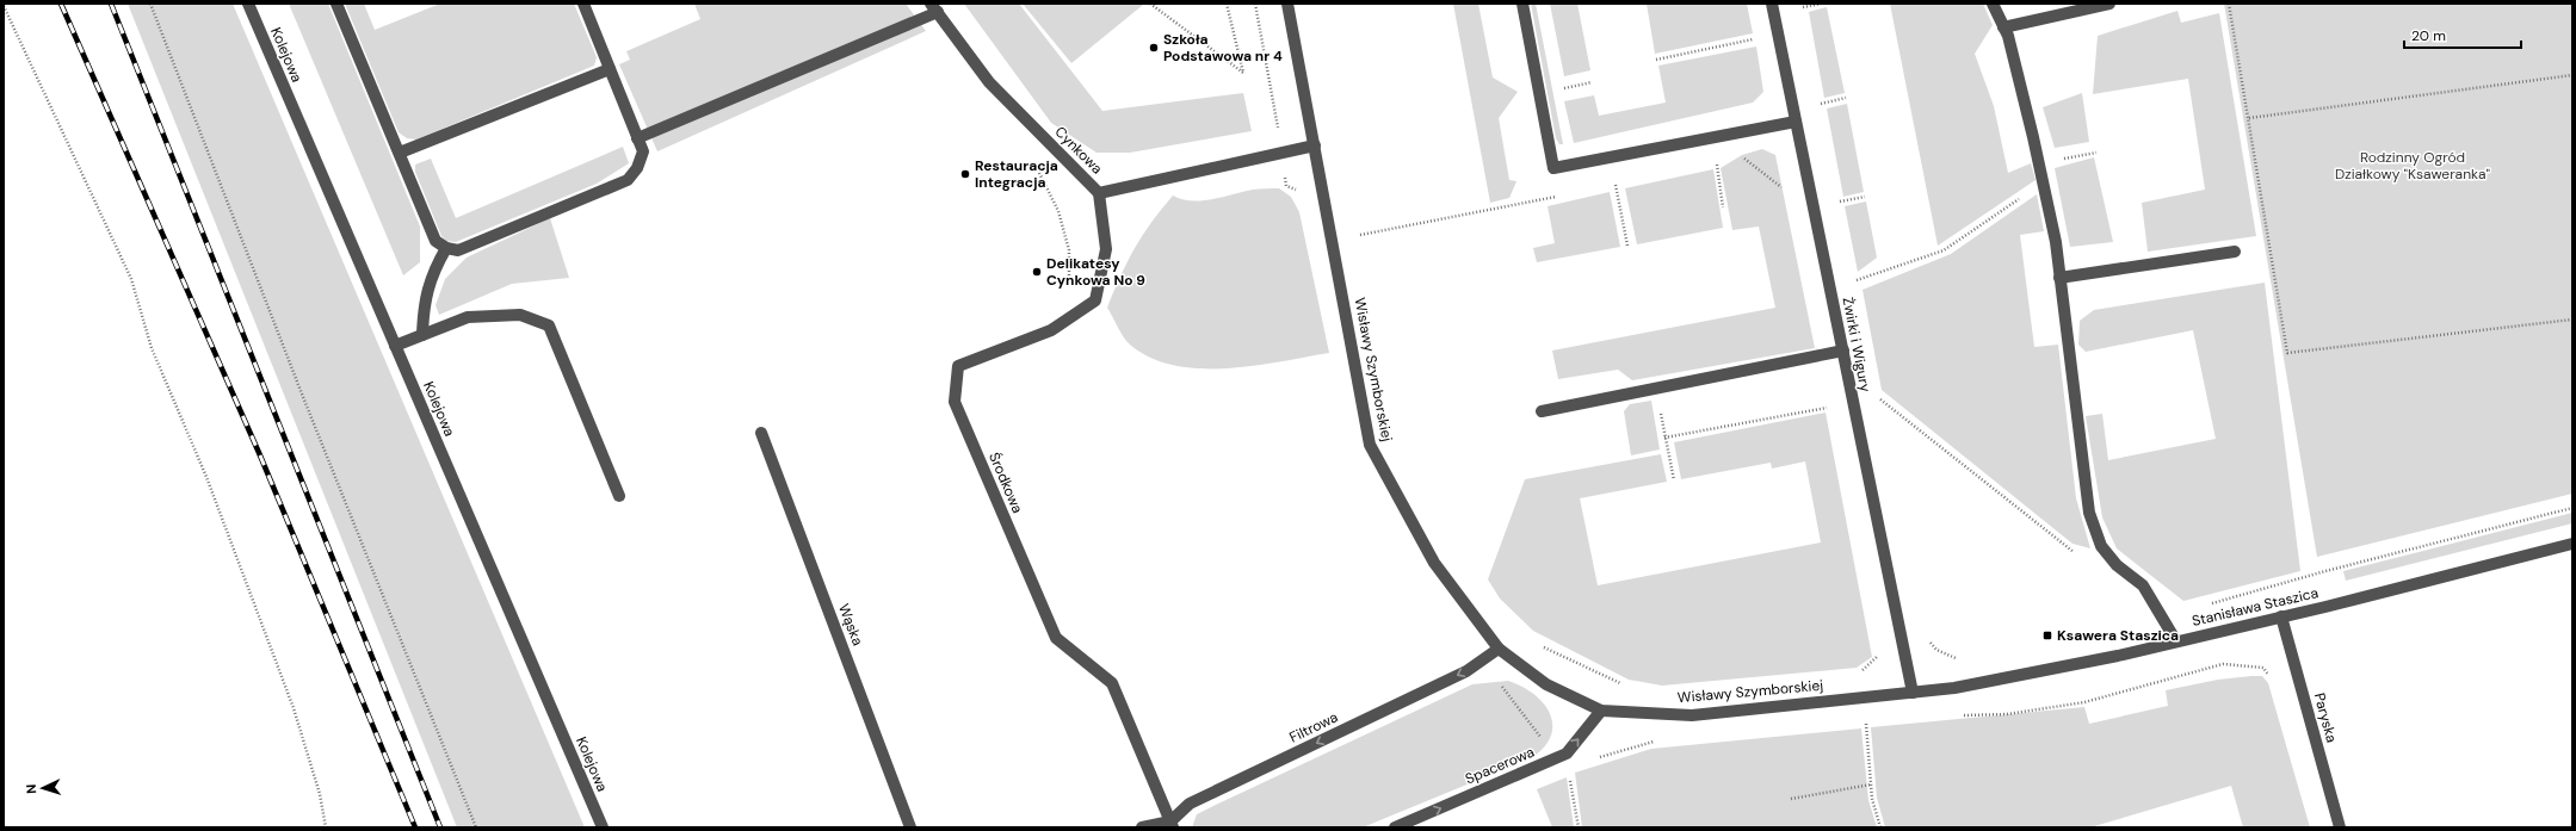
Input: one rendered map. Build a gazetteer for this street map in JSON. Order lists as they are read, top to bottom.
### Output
{
  "streets": {
    "street": [
      "Kolejowa",
      "Cynkowa",
      "Żwirki i Wigury",
      "Wisławy Szymborskiej",
      "Środkowa",
      "Stanisława Staszica",
      "Wąska",
      "Paryska",
      "Filtrowa",
      "Spacerowa"
    ]
  },
  "crossings": [
    ["Cynkowa", "Wisławy Szymborskiej"],
    ["Cynkowa", "Środkowa"],
    ["Żwirki i Wigury", "Wisławy Szymborskiej"],
    ["Żwirki i Wigury", "Stanisława Staszica"],
    ["Wisławy Szymborskiej", "Stanisława Staszica"],
    ["Wisławy Szymborskiej", "Filtrowa"],
    ["Wisławy Szymborskiej", "Spacerowa"],
    ["Środkowa", "Filtrowa"],
    ["Stanisława Staszica", "Paryska"]
  ],
  "one_way": ["Filtrowa", "Spacerowa"],
  "parks": ["Rodzinny Ogród Działkowy \"Ksaweranka\""],
  "places": {
    "other": ["Szkoła Podstawowa nr 4", "Restauracja Integracja", "Delikatesy Cynkowa No 9"],
    "transit": ["Ksawera Staszica"]
  },
  "scale_bar": "20 m",
  "north": "left"
}
